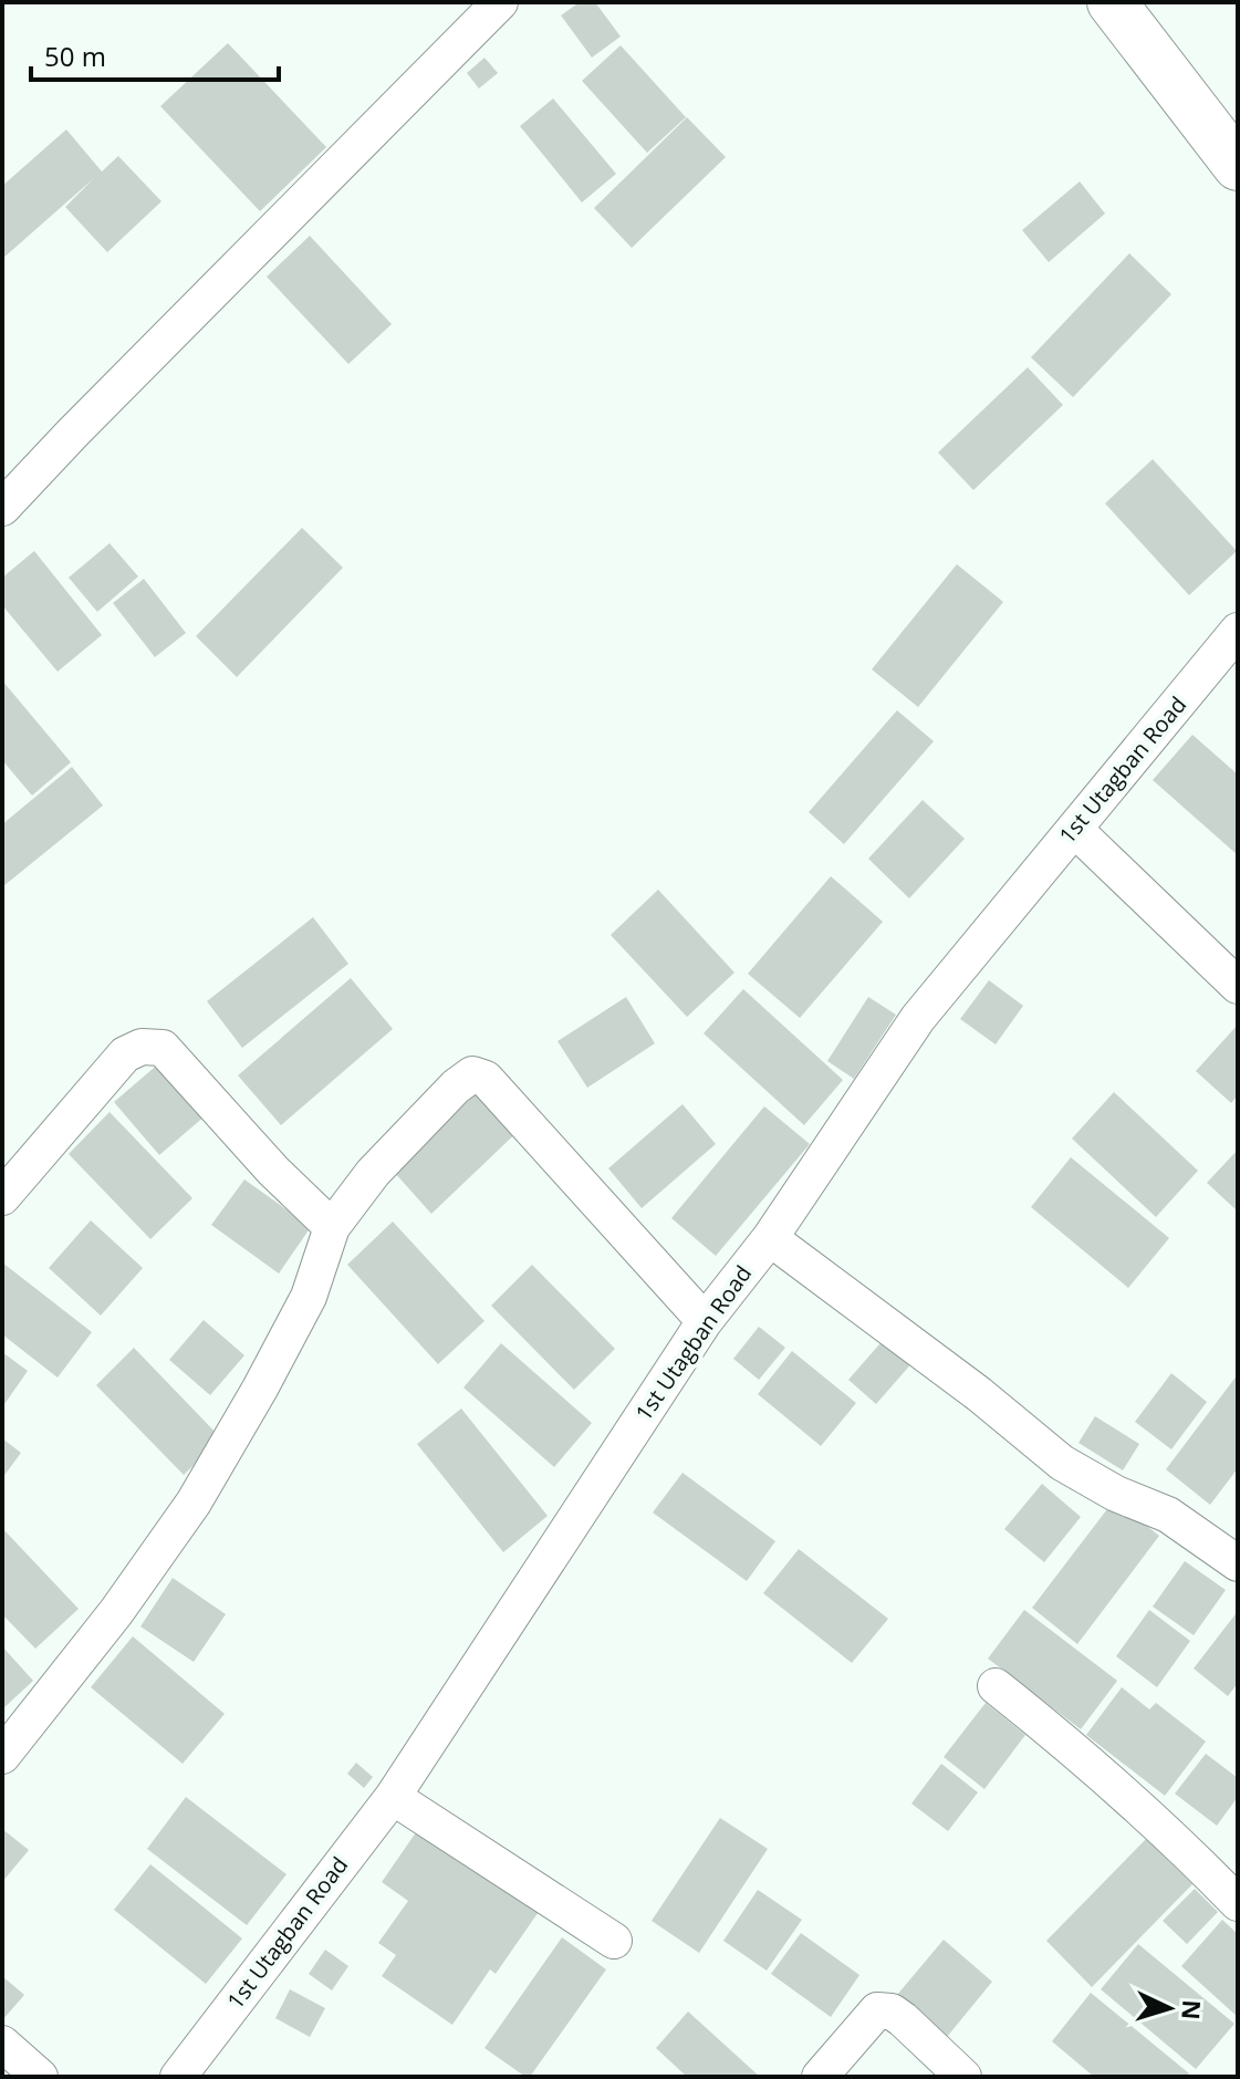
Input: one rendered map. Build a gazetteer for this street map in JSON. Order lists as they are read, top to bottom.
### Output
{
  "streets": {
    "street": ["1st Utagban Road"]
  },
  "scale_bar": "50 m",
  "north": "right"
}
